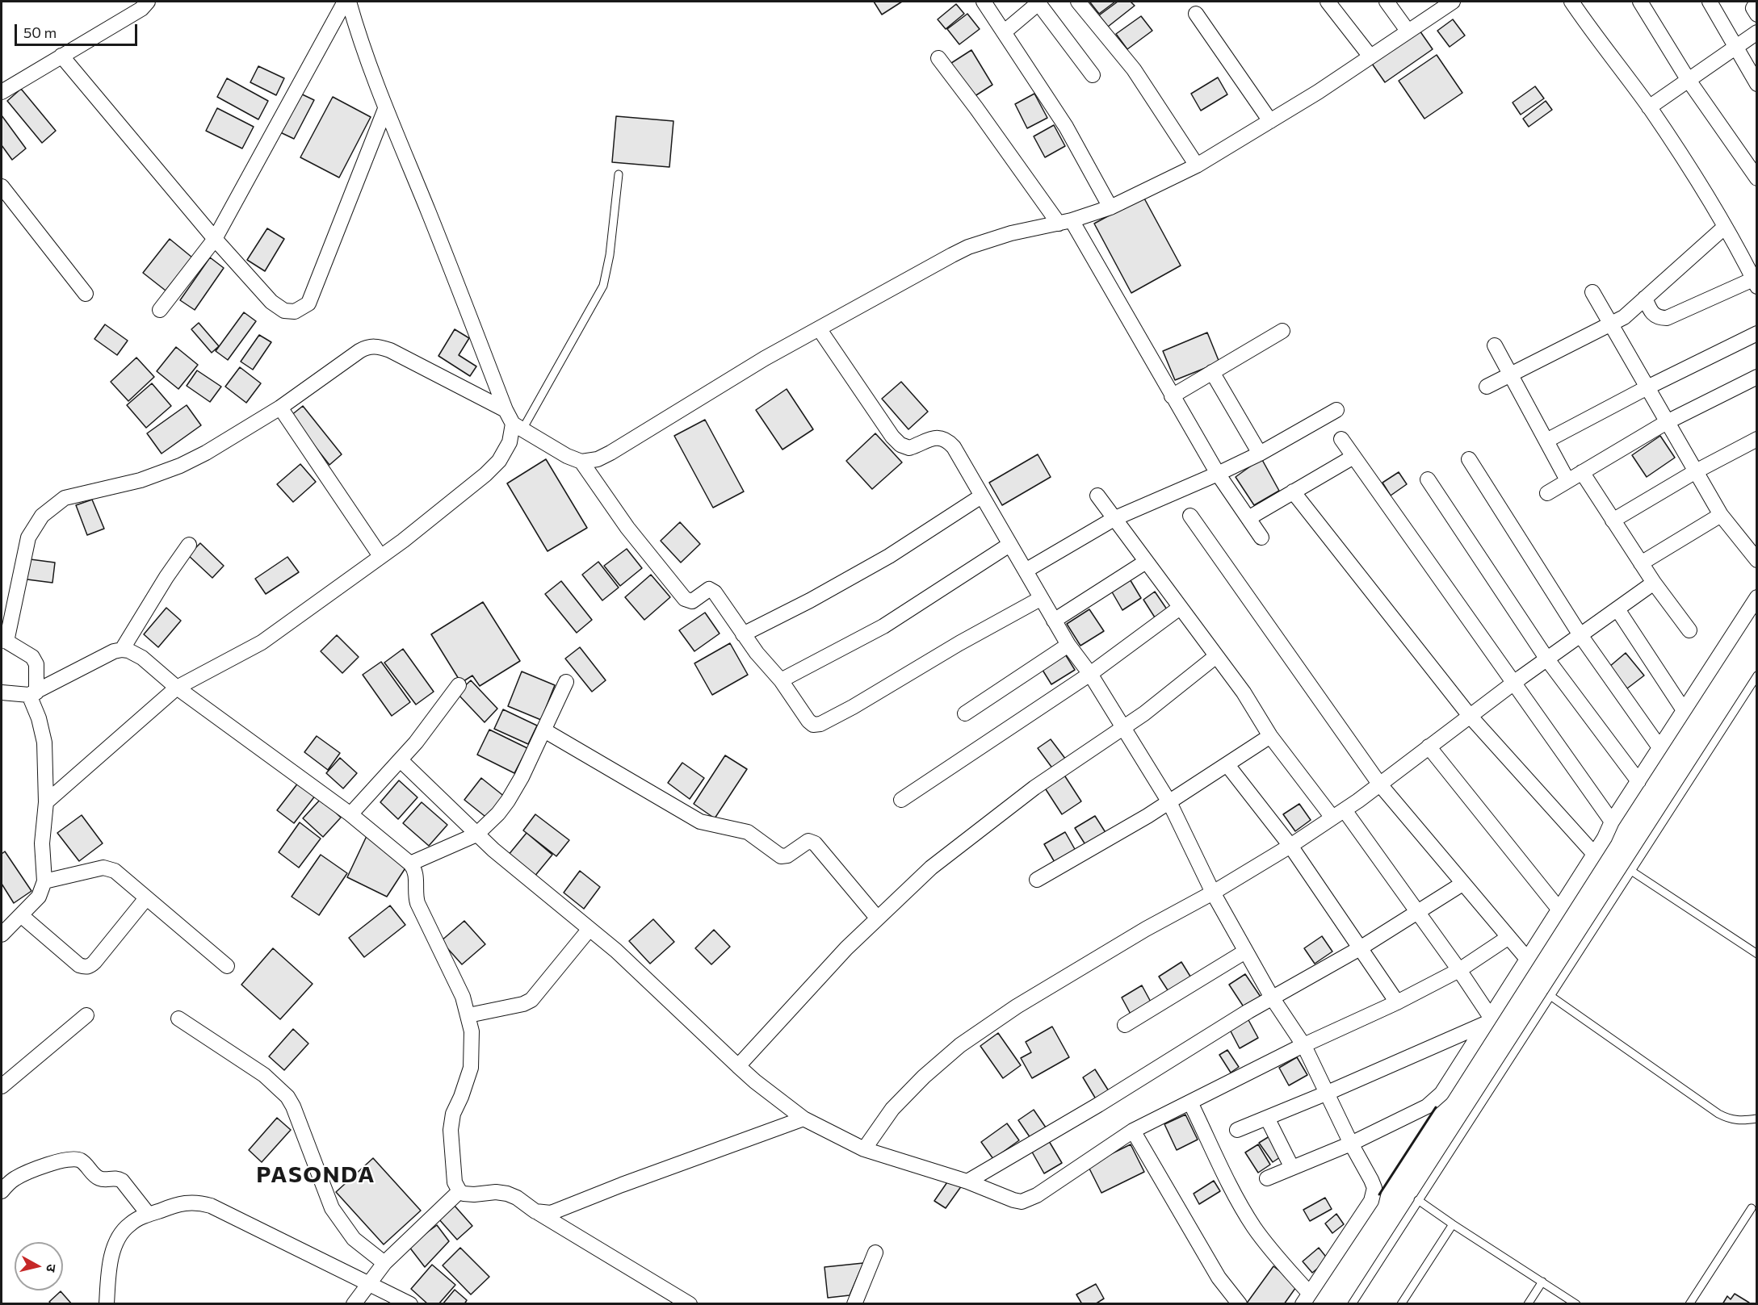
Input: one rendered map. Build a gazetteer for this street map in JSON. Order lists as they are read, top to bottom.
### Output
{
  "districts": ["PASONDA"],
  "scale_bar": "50 m",
  "north": "right"
}
